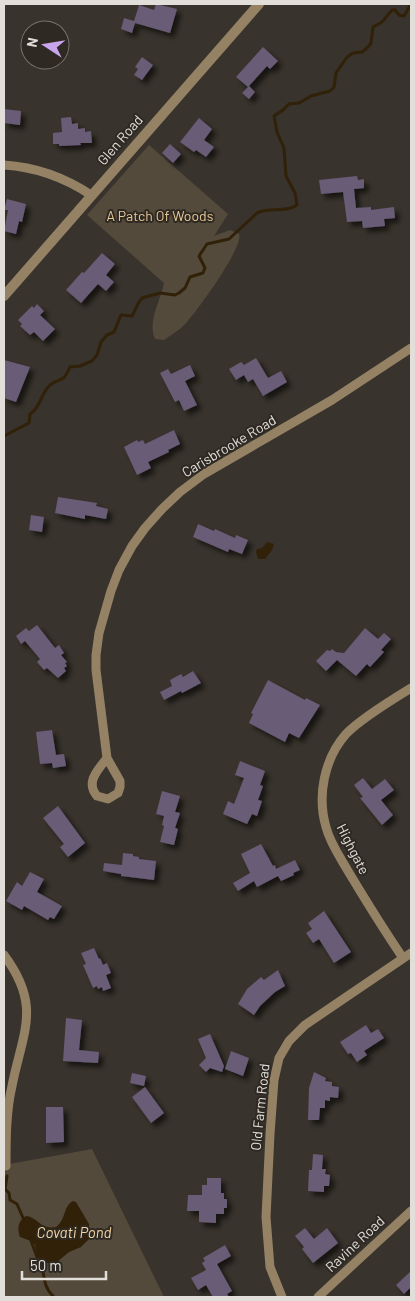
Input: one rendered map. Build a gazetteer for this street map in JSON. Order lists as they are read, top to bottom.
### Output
{
  "streets": {
    "street": [
      "Glen Road",
      "Carisbrooke Road",
      "Highgate",
      "Old Farm Road",
      "Ravine Road"
    ]
  },
  "crossings": [
    ["Highgate", "Old Farm Road"]
  ],
  "water": ["Covati Pond"],
  "parks": ["A Patch Of Woods"],
  "scale_bar": "50 m",
  "north": "left"
}
